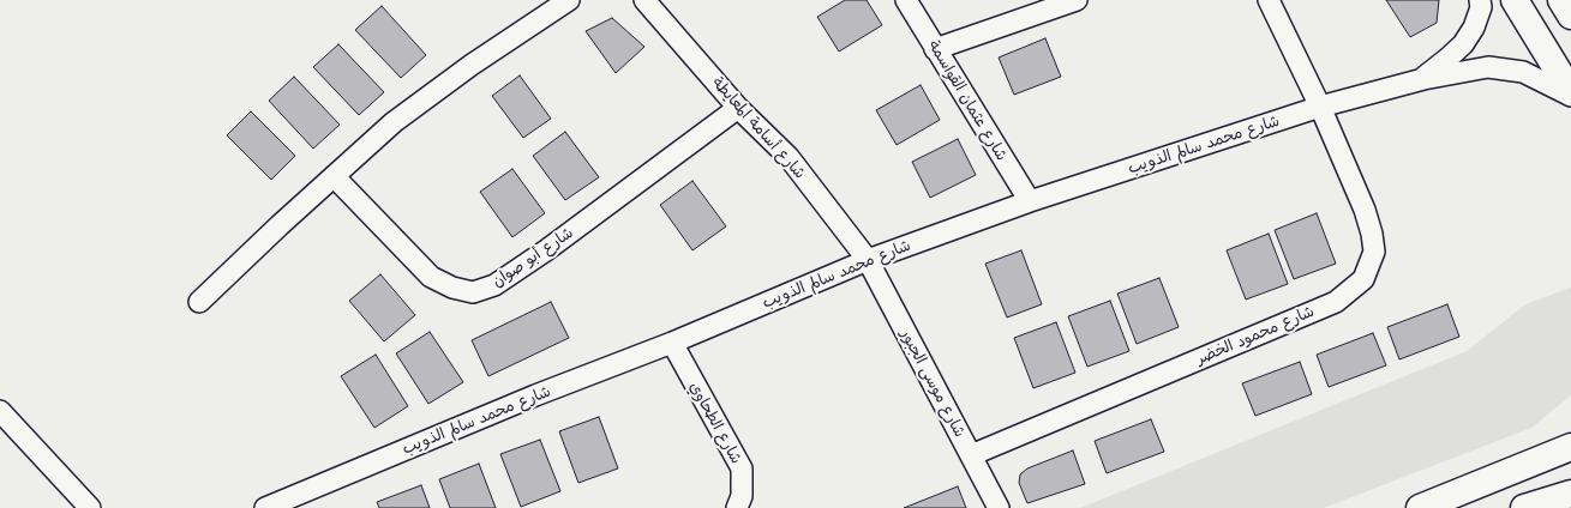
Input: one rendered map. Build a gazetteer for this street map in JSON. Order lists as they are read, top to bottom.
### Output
{
  "streets": {
    "street": [
      "شارع عثمان القواسمة",
      "شارع أسامة المعايطة",
      "شارع محمد سالم الذويب",
      "شارع أبو صوان",
      "شارع محمود الخضر",
      "شارع موسى الجبور",
      "شارع الطحاوي"
    ]
  },
  "crossings": [
    ["شارع عثمان القواسمة", "شارع محمد سالم الذويب"],
    ["شارع أسامة المعايطة", "شارع محمد سالم الذويب"],
    ["شارع أسامة المعايطة", "شارع أبو صوان"],
    ["شارع أسامة المعايطة", "شارع موسى الجبور"],
    ["شارع محمد سالم الذويب", "شارع محمود الخضر"],
    ["شارع محمد سالم الذويب", "شارع موسى الجبور"],
    ["شارع محمد سالم الذويب", "شارع الطحاوي"],
    ["شارع محمود الخضر", "شارع موسى الجبور"]
  ]
}
